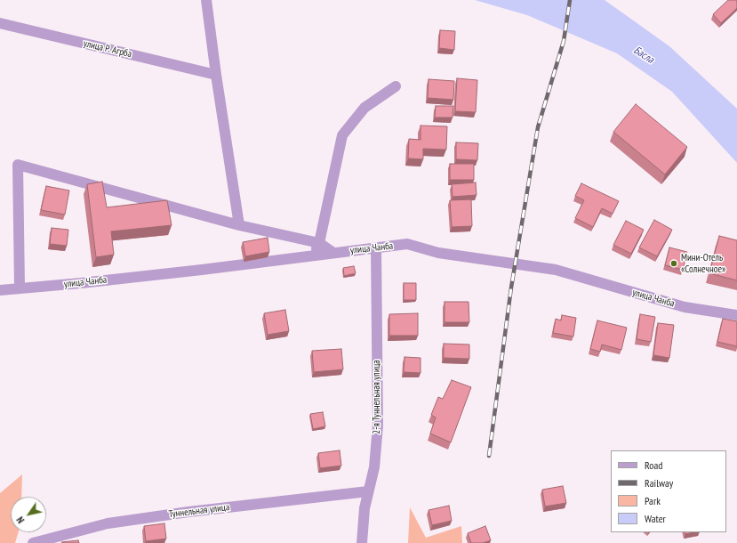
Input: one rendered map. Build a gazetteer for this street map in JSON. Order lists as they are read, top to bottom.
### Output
{
  "streets": {
    "street": [
      "улица Р. Агрба",
      "улица Чанба",
      "2-я Туннельная улица",
      "Туннельная улица"
    ]
  },
  "crossings": [
    ["улица Чанба", "2-я Туннельная улица"],
    ["2-я Туннельная улица", "Туннельная улица"]
  ],
  "water": ["Басла"],
  "places": ["Мини-Отель «Солнечное»"],
  "legend": [
    "Road",
    "Railway",
    "Park",
    "Water"
  ],
  "north": "bottom left"
}
